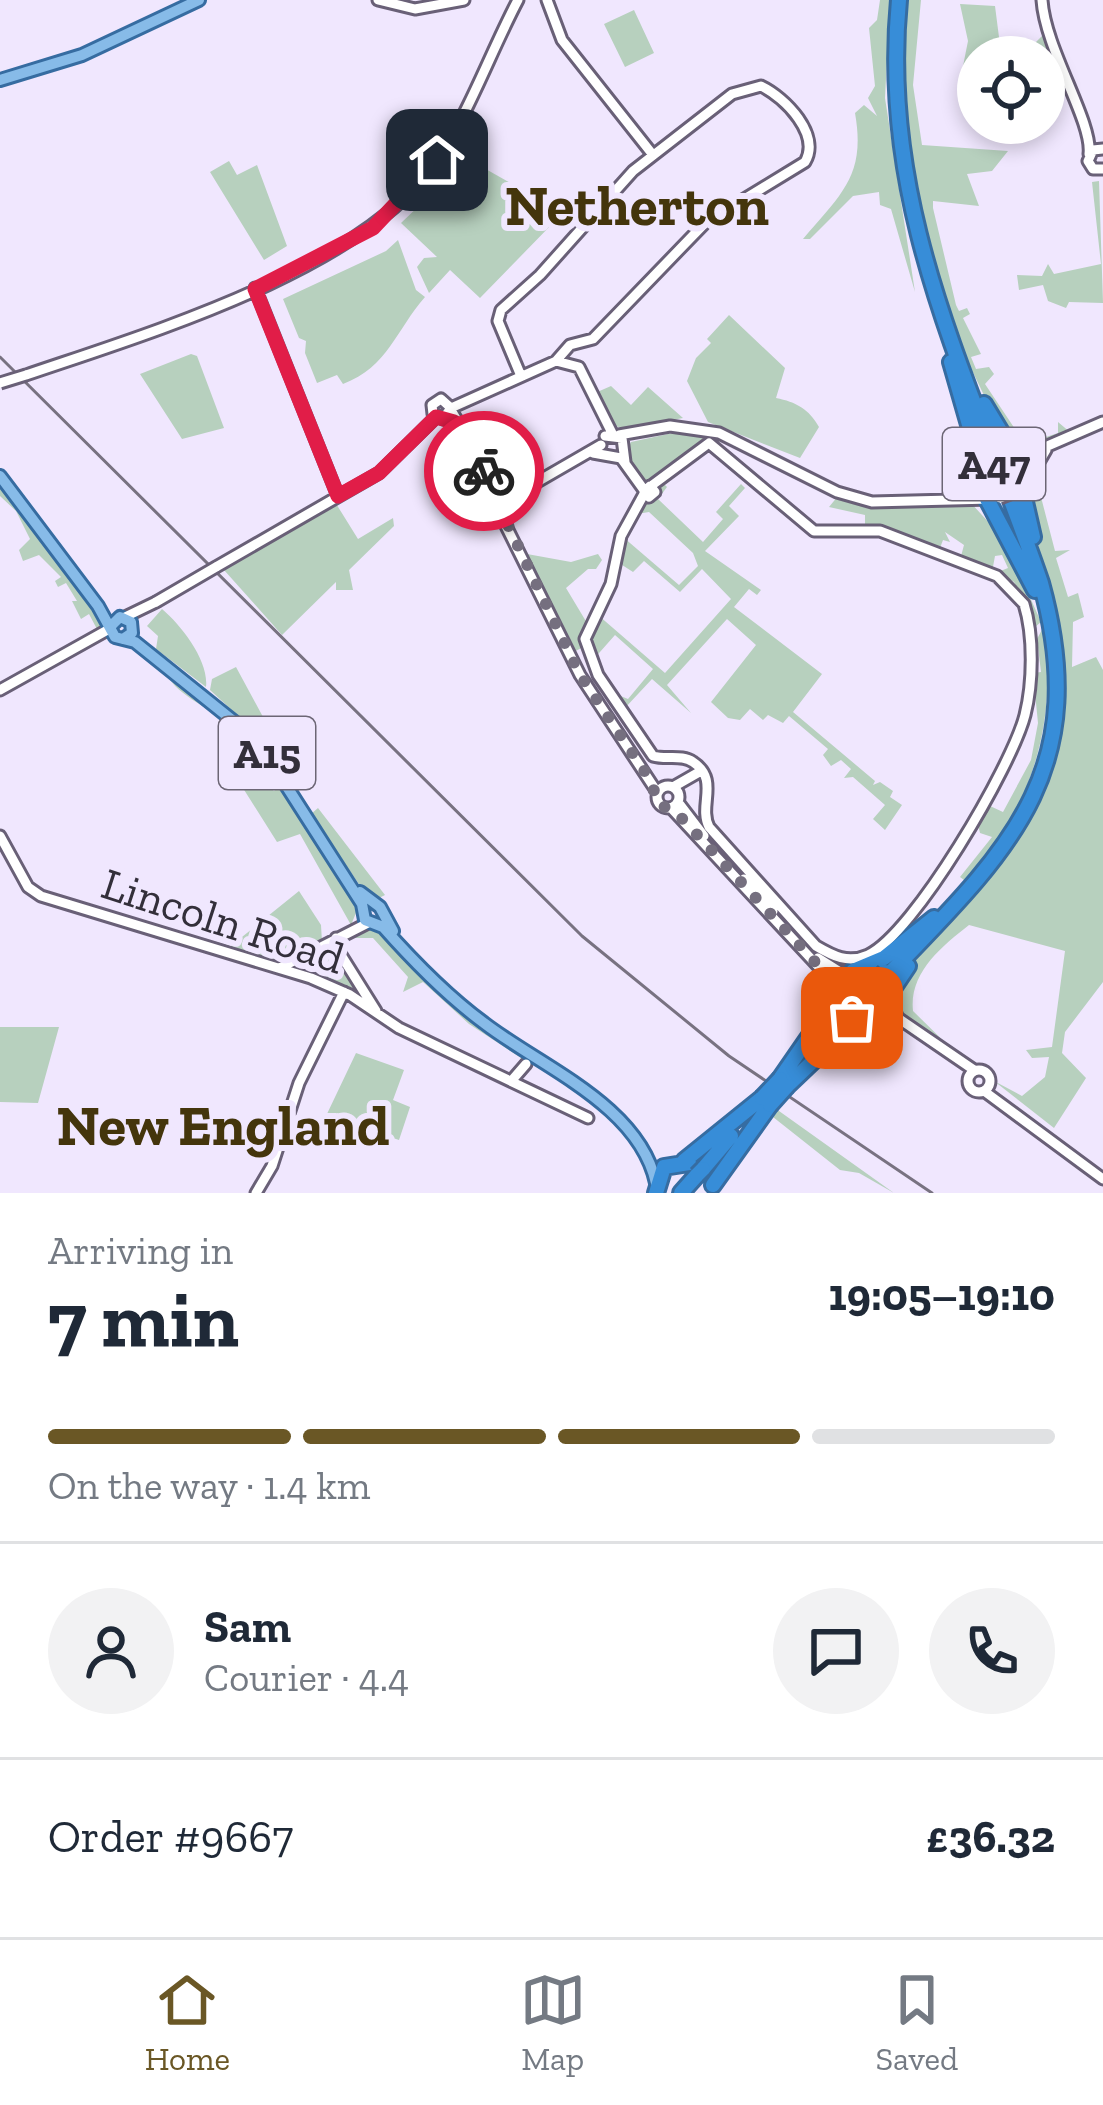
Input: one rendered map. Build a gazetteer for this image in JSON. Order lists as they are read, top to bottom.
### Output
{
  "streets": {
    "highway": ["A47"],
    "main road": ["A15"],
    "street": ["Lincoln Road"]
  },
  "districts": ["Netherton", "New England"],
  "page": {
    "heading": ["7 min", "Arriving in", "19:05–19:10"],
    "panel": [
      "Sam",
      "Courier · 4.4",
      "Order #9667",
      "£36.32"
    ],
    "bar": "On the way · 1.4 km",
    "tabs": ["Home", "Map", "Saved"]
  }
}
